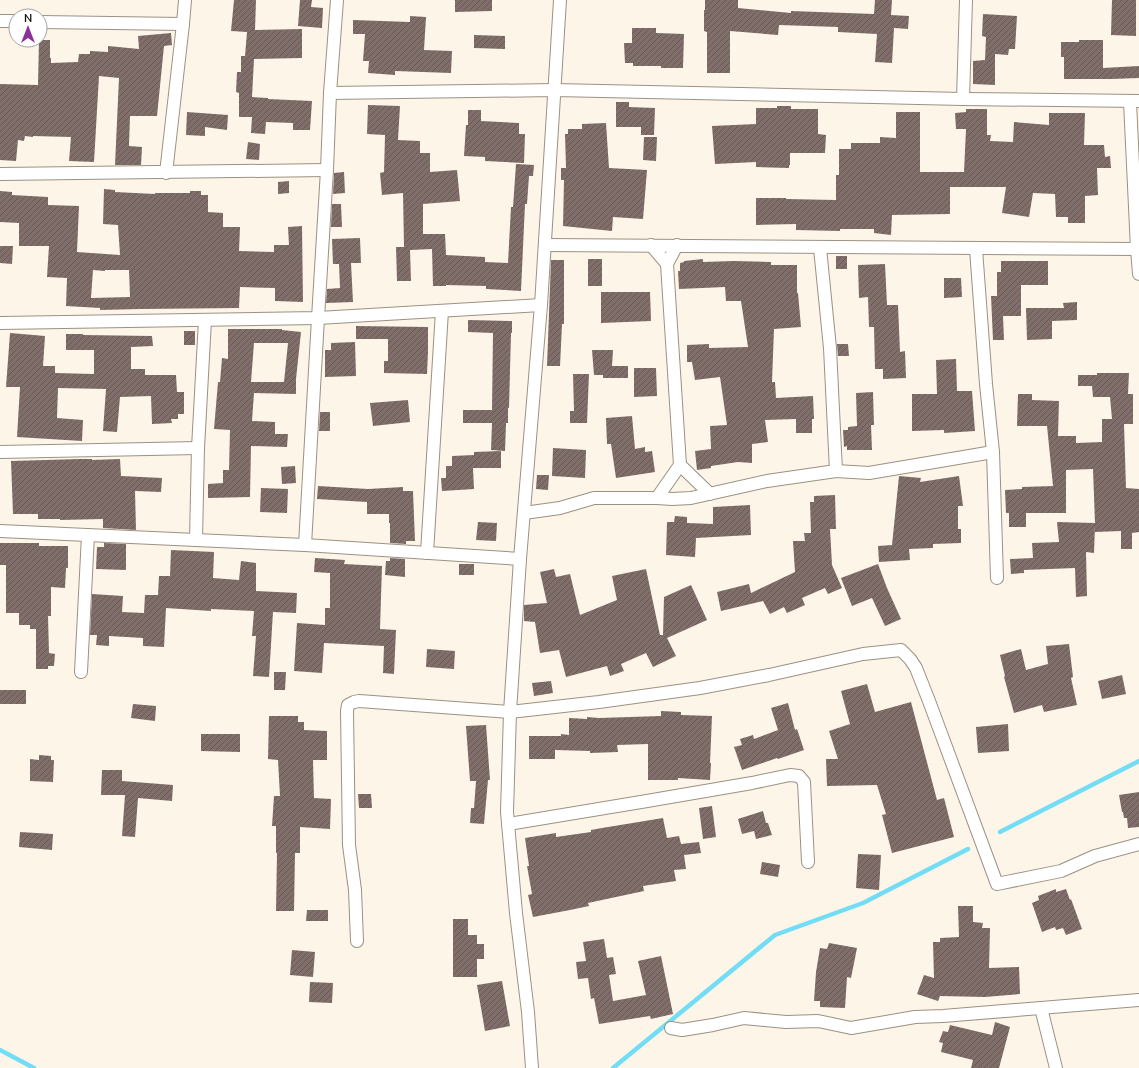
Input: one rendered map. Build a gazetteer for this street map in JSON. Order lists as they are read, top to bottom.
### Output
{
  "north": "top"
}
